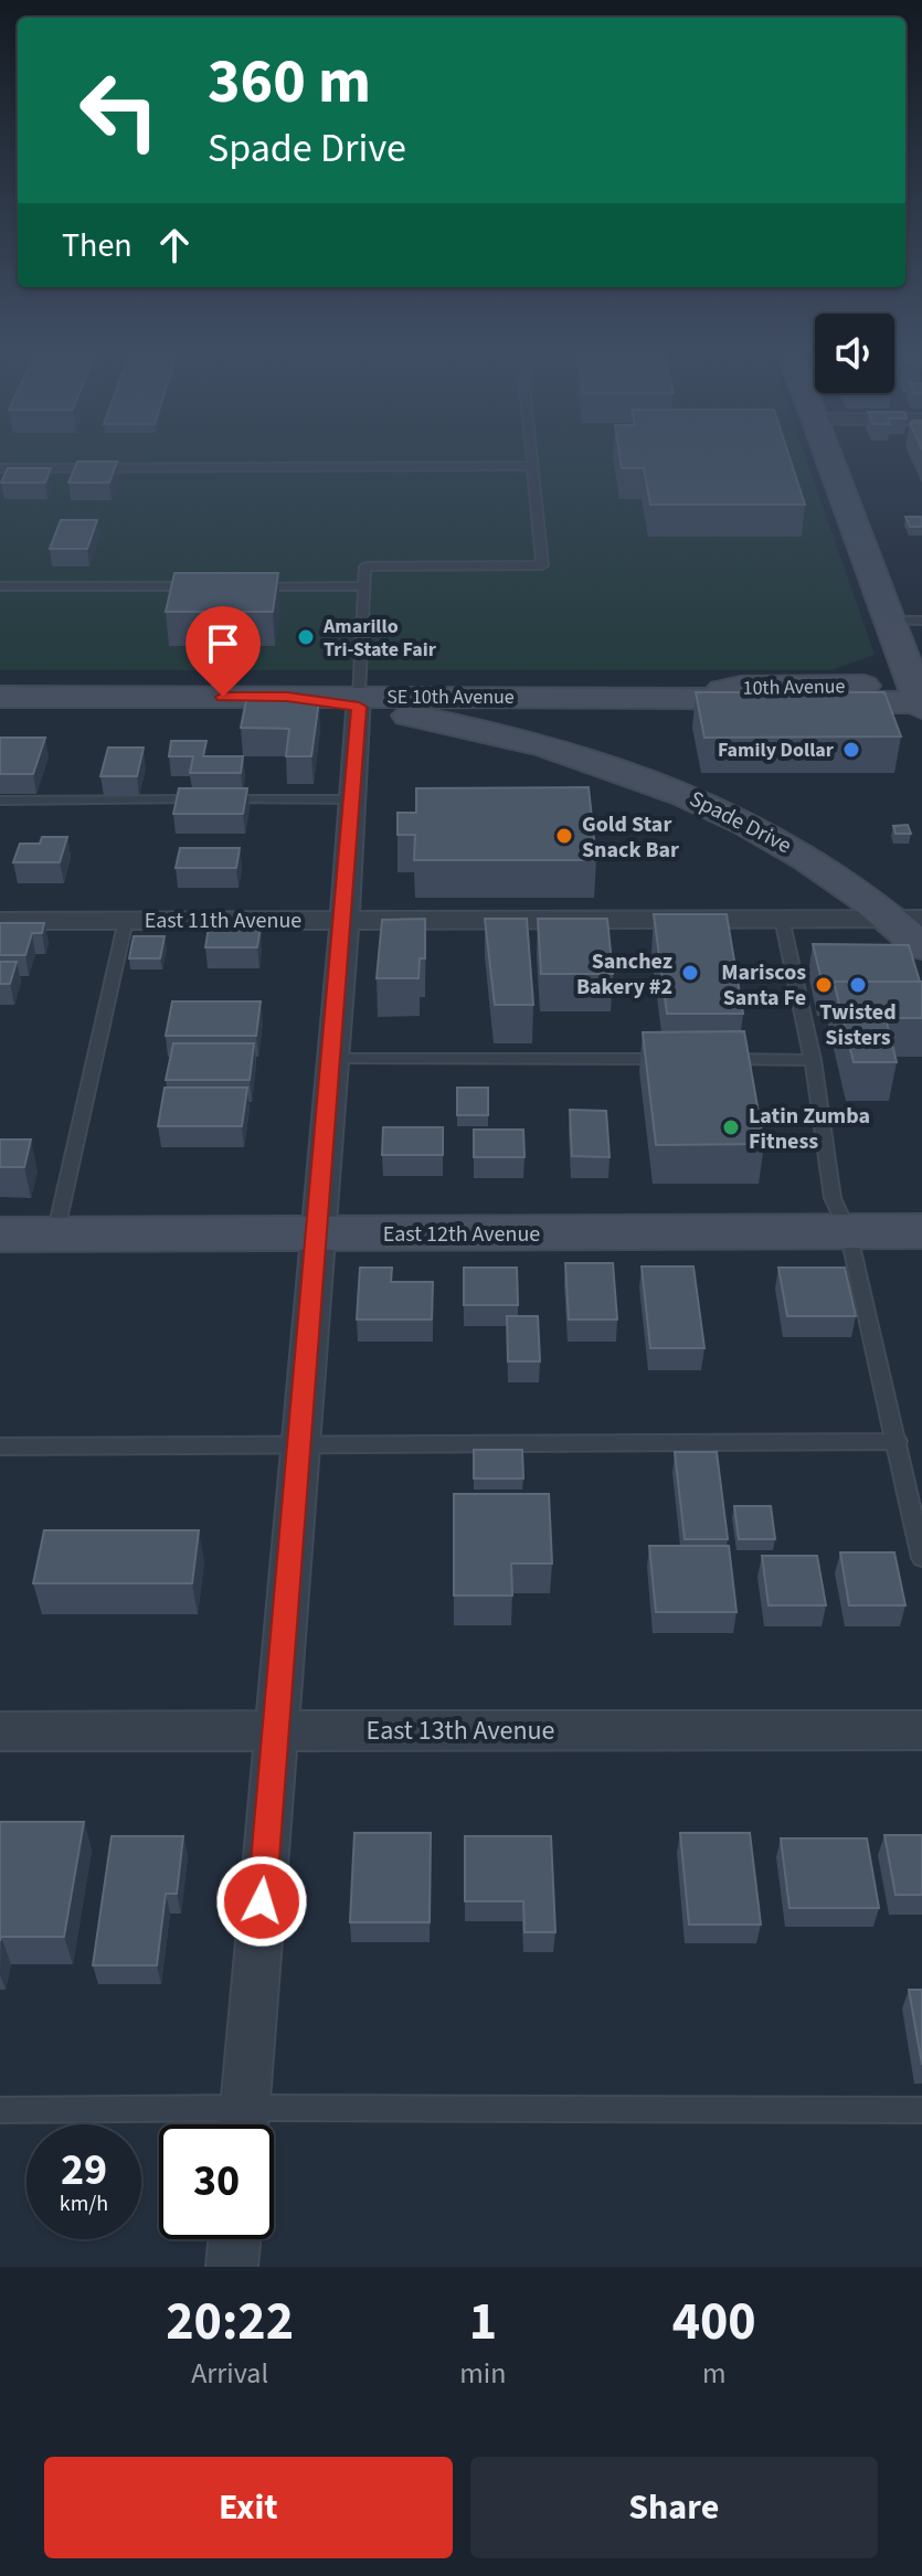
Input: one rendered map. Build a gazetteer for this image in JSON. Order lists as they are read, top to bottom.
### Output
{
  "streets": {
    "main road": [
      "10th Avenue",
      "SE 10th Avenue",
      "Spade Drive",
      "East 12th Avenue"
    ],
    "street": ["East 11th Avenue", "East 13th Avenue"]
  },
  "crossings": [
    ["10th Avenue", "SE 10th Avenue"],
    ["SE 10th Avenue", "Spade Drive"],
    ["Spade Drive", "East 11th Avenue"]
  ],
  "places": [
    "Amarillo Tri-State Fair",
    "Family Dollar",
    "Gold Star Snack Bar",
    "Sanchez Bakery #2",
    "Mariscos Santa Fe",
    "Twisted Sisters",
    "Latin Zumba Fitness"
  ],
  "page": {
    "turn": ["360 m", "Spade Drive"],
    "then": "Then",
    "speed": "29 km/h",
    "limit": "30",
    "eta": [
      "20:22",
      "Arrival",
      "1",
      "min",
      "400",
      "m"
    ],
    "buttons": ["Exit", "Share"]
  }
}
